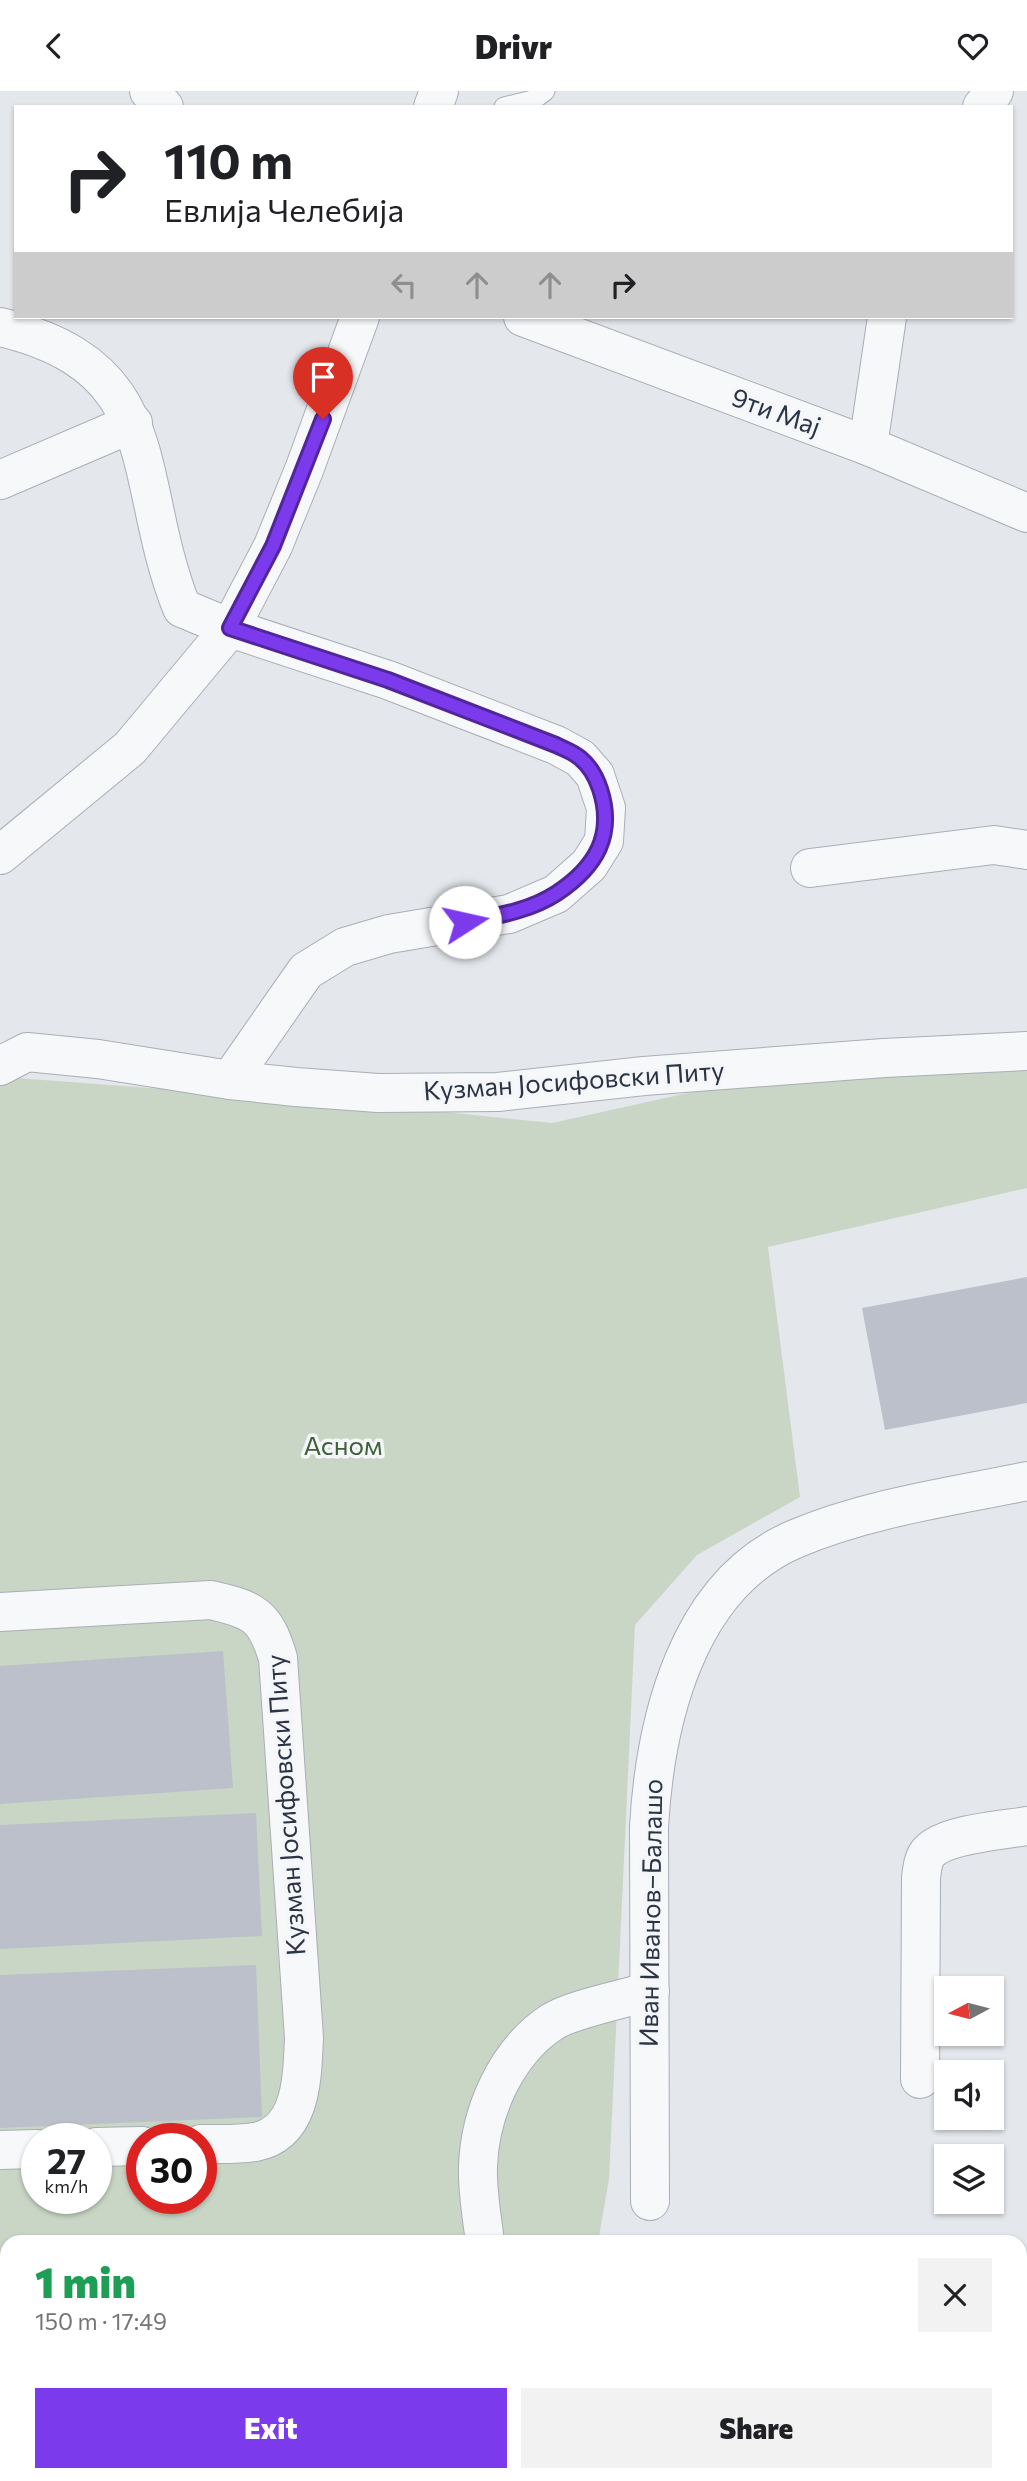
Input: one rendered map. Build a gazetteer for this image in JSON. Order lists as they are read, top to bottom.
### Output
{
  "streets": {
    "street": ["9ти Мај", "Кузман Јосифовски Питу", "Иван Иванов–Балашо"]
  },
  "parks": ["Асном"],
  "north": "left",
  "page": {
    "header": "Drivr",
    "turn": ["110 m", "Евлија Челебија"],
    "speed": "27 km/h",
    "limit": "30",
    "heading": ["1 min", "150 m · 17:49"],
    "buttons": ["Exit", "Share"]
  }
}
